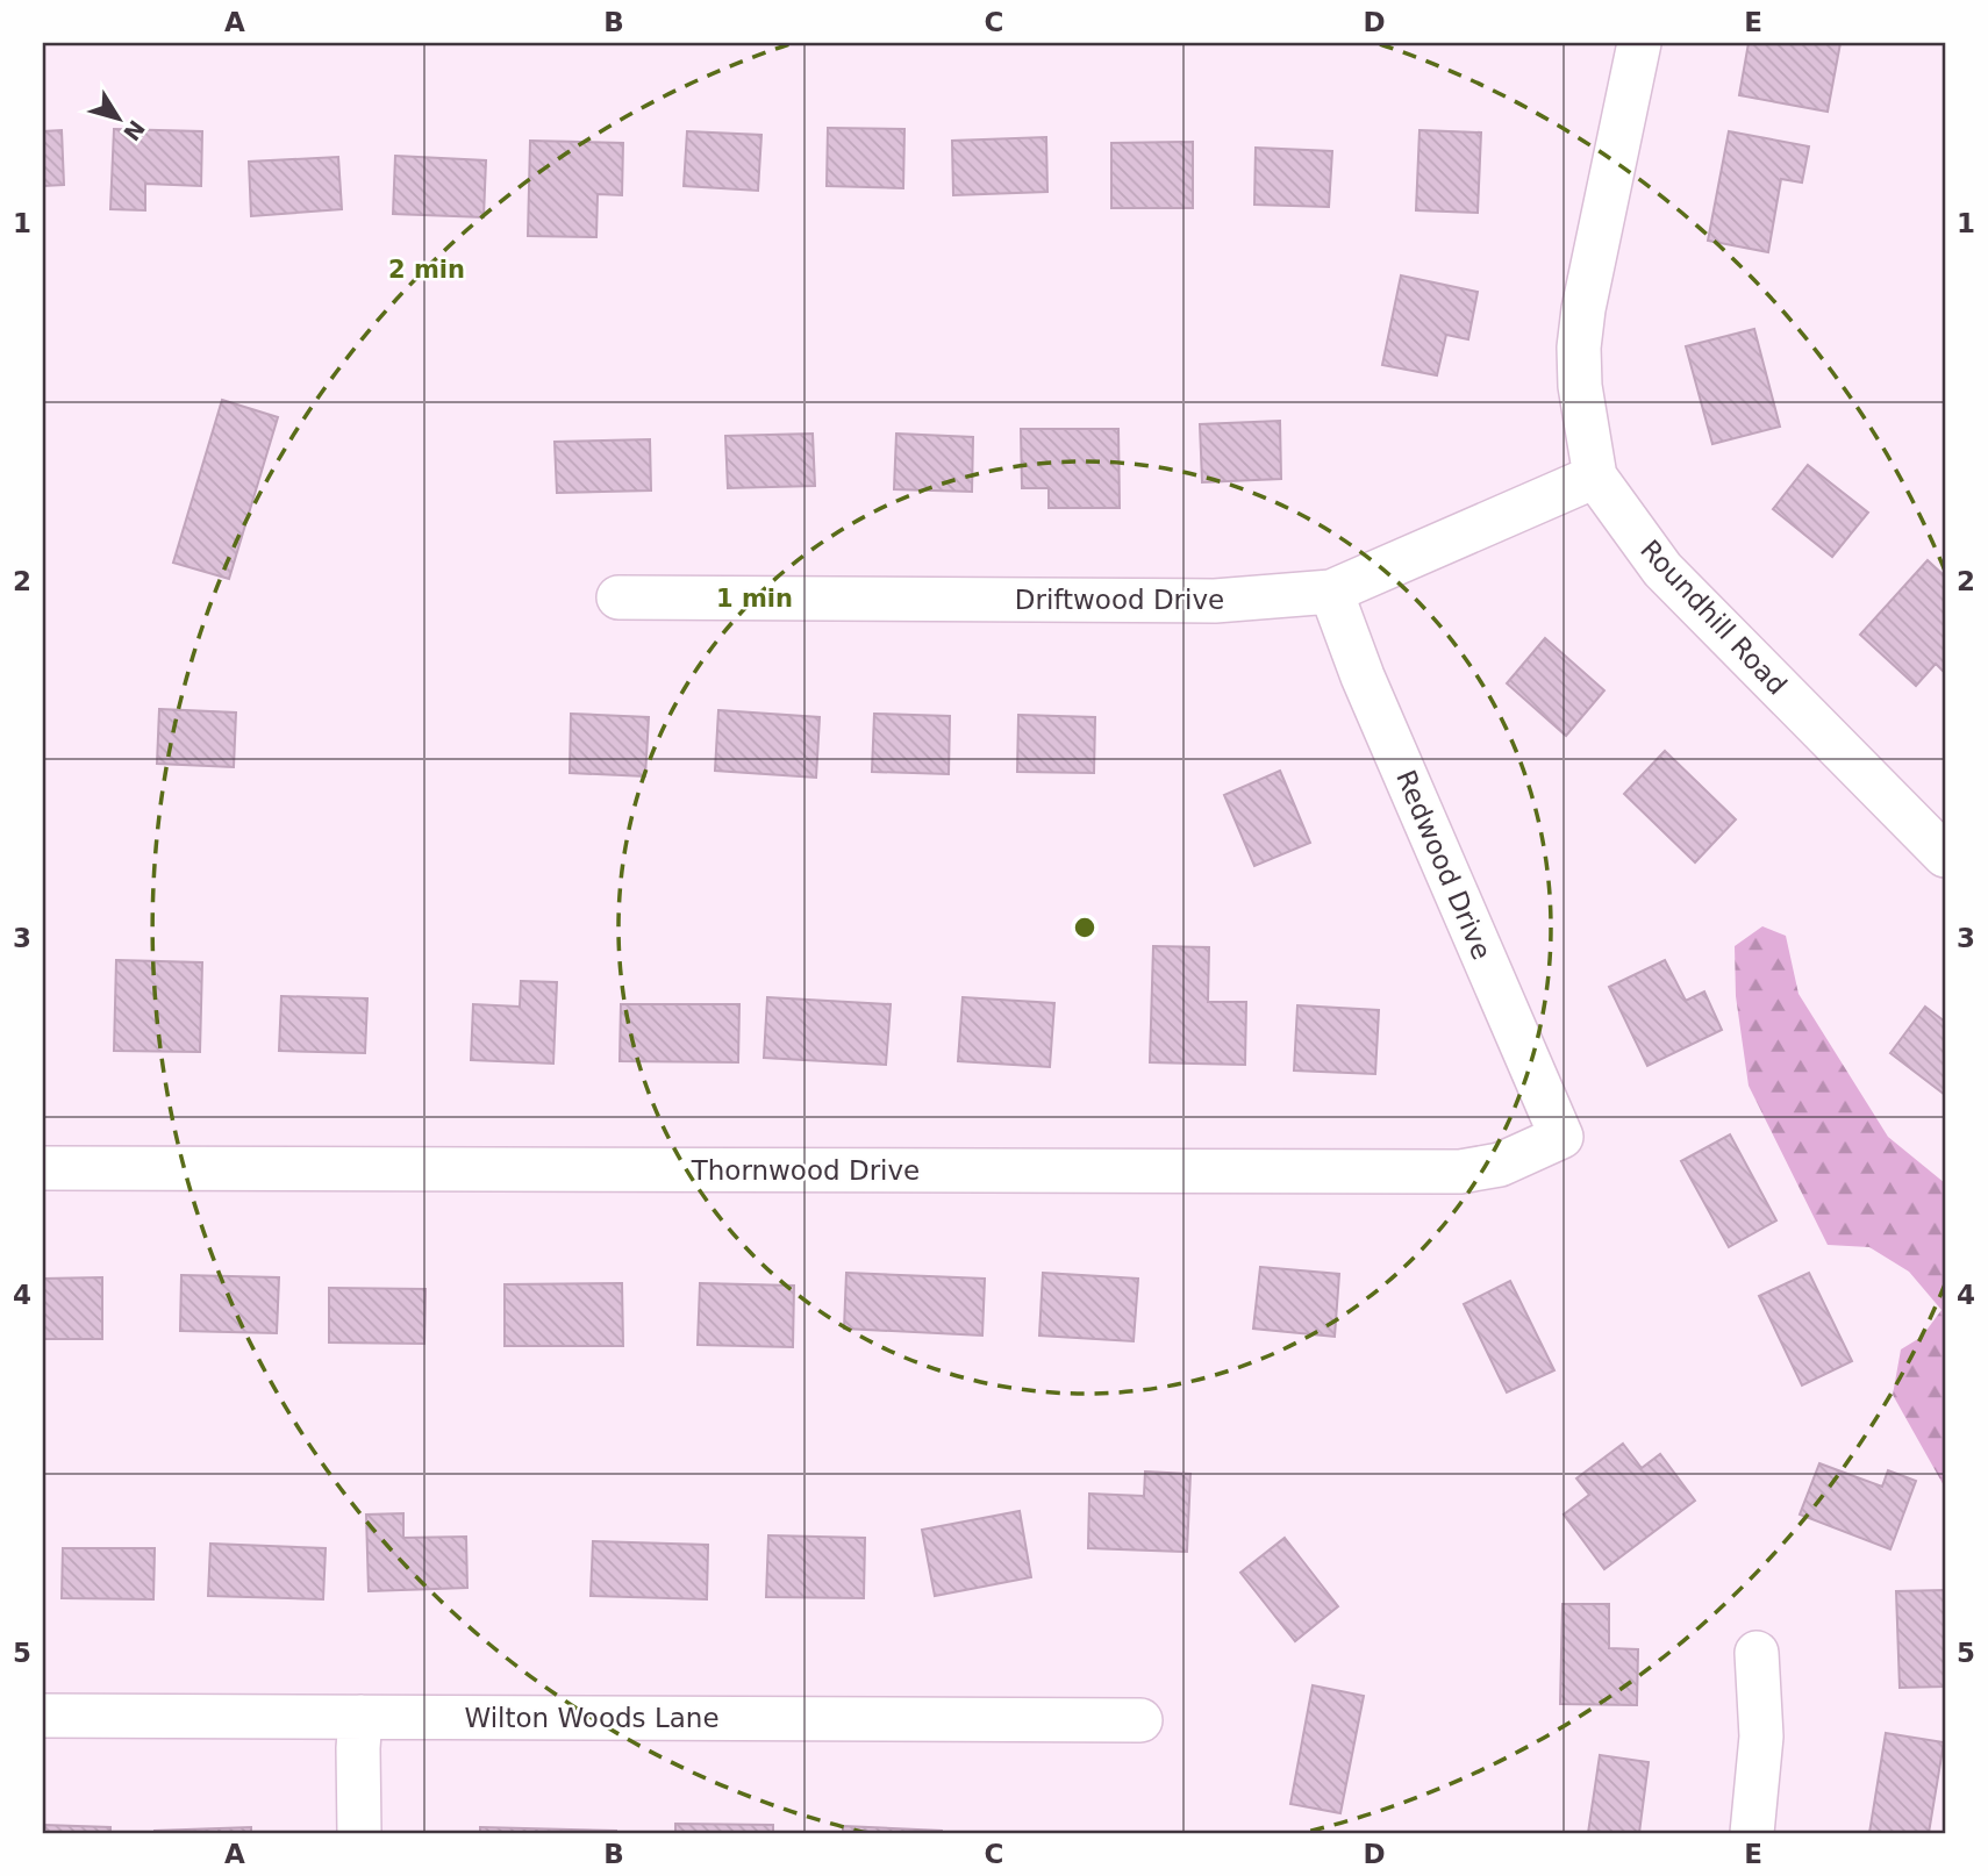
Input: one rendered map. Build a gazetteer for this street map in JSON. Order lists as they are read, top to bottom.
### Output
{
  "streets": {
    "street": [
      "Driftwood Drive",
      "Roundhill Road",
      "Redwood Drive",
      "Thornwood Drive",
      "Wilton Woods Lane"
    ]
  },
  "crossings": [
    ["Driftwood Drive", "Roundhill Road"],
    ["Driftwood Drive", "Redwood Drive"],
    ["Redwood Drive", "Thornwood Drive"]
  ],
  "north": "bottom right",
  "grid": {
    "columns": [
      "A",
      "B",
      "C",
      "D",
      "E"
    ],
    "rows": [
      "1",
      "2",
      "3",
      "4",
      "5"
    ]
  },
  "rings": ["2 min", "1 min"]
}
